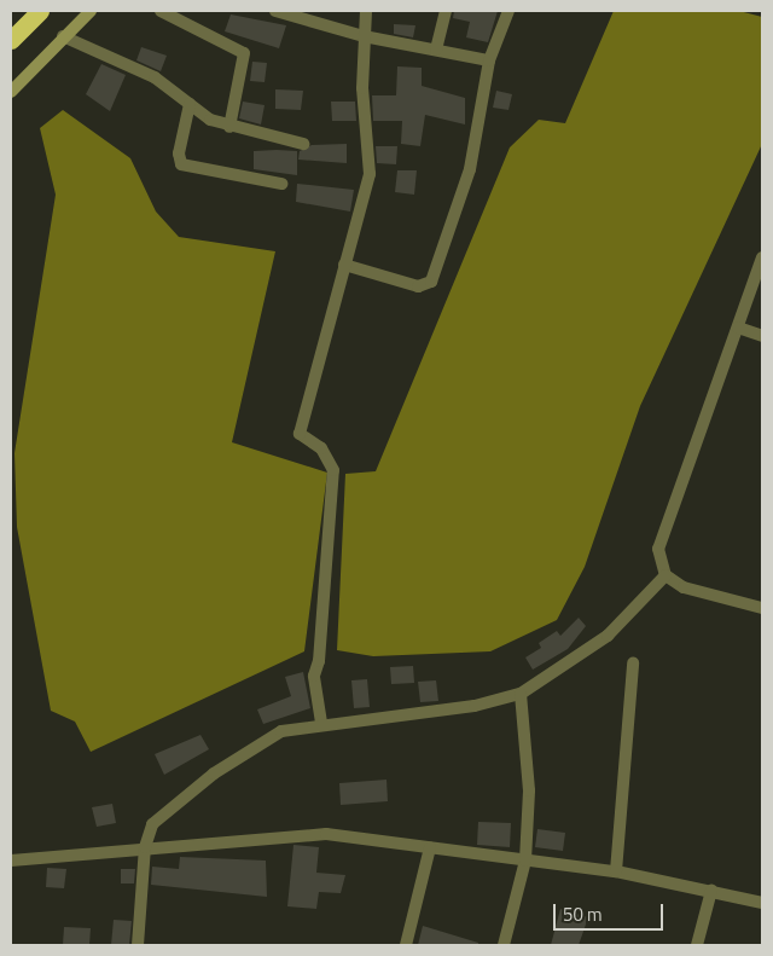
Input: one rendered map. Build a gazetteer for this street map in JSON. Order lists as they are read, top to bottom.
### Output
{
  "scale_bar": "50 m"
}
